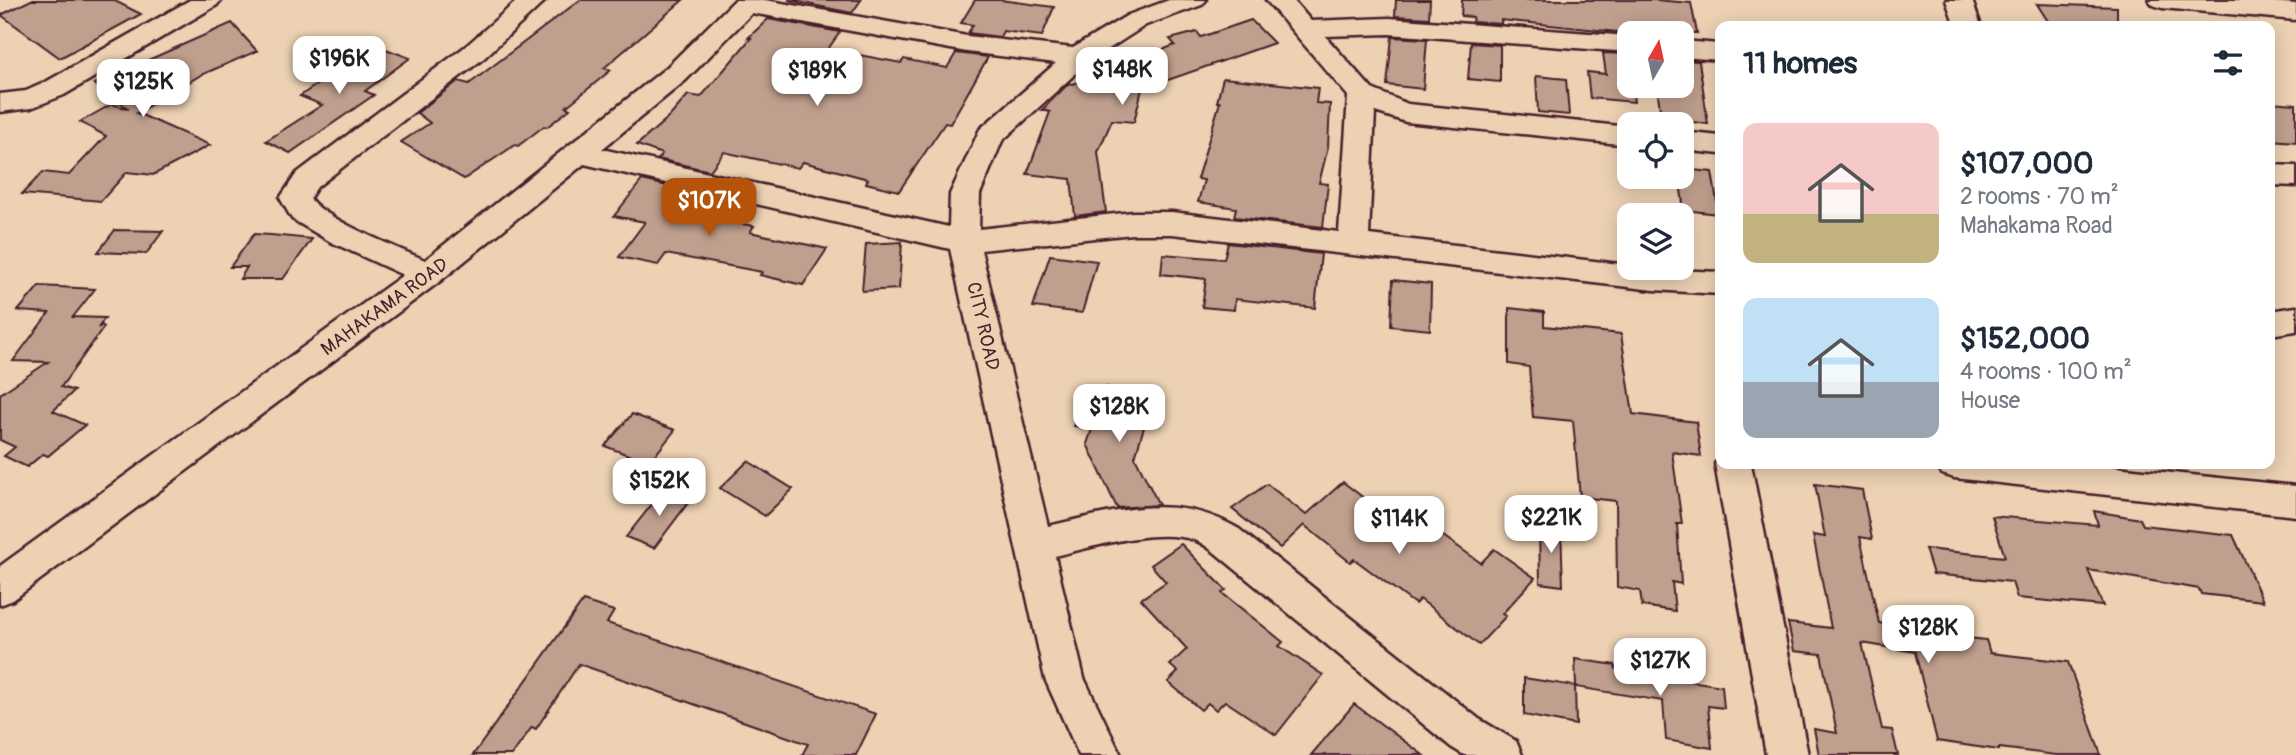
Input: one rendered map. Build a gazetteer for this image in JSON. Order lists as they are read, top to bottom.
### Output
{
  "streets": {
    "street": ["MAHAKAMA ROAD", "CITY ROAD"]
  },
  "north": "top",
  "page": {
    "heading": "11 homes",
    "price": [
      "$196K",
      "$148K",
      "$189K",
      "$125K",
      "$107K",
      "$128K",
      "$152K",
      "$221K",
      "$114K",
      "$128K",
      "$127K"
    ],
    "list": [
      {
        "name": "$107,000",
        "note": "2 rooms · 70 m² · Mahakama Road"
      },
      {
        "name": "$152,000",
        "note": "4 rooms · 100 m² · House"
      }
    ]
  }
}
